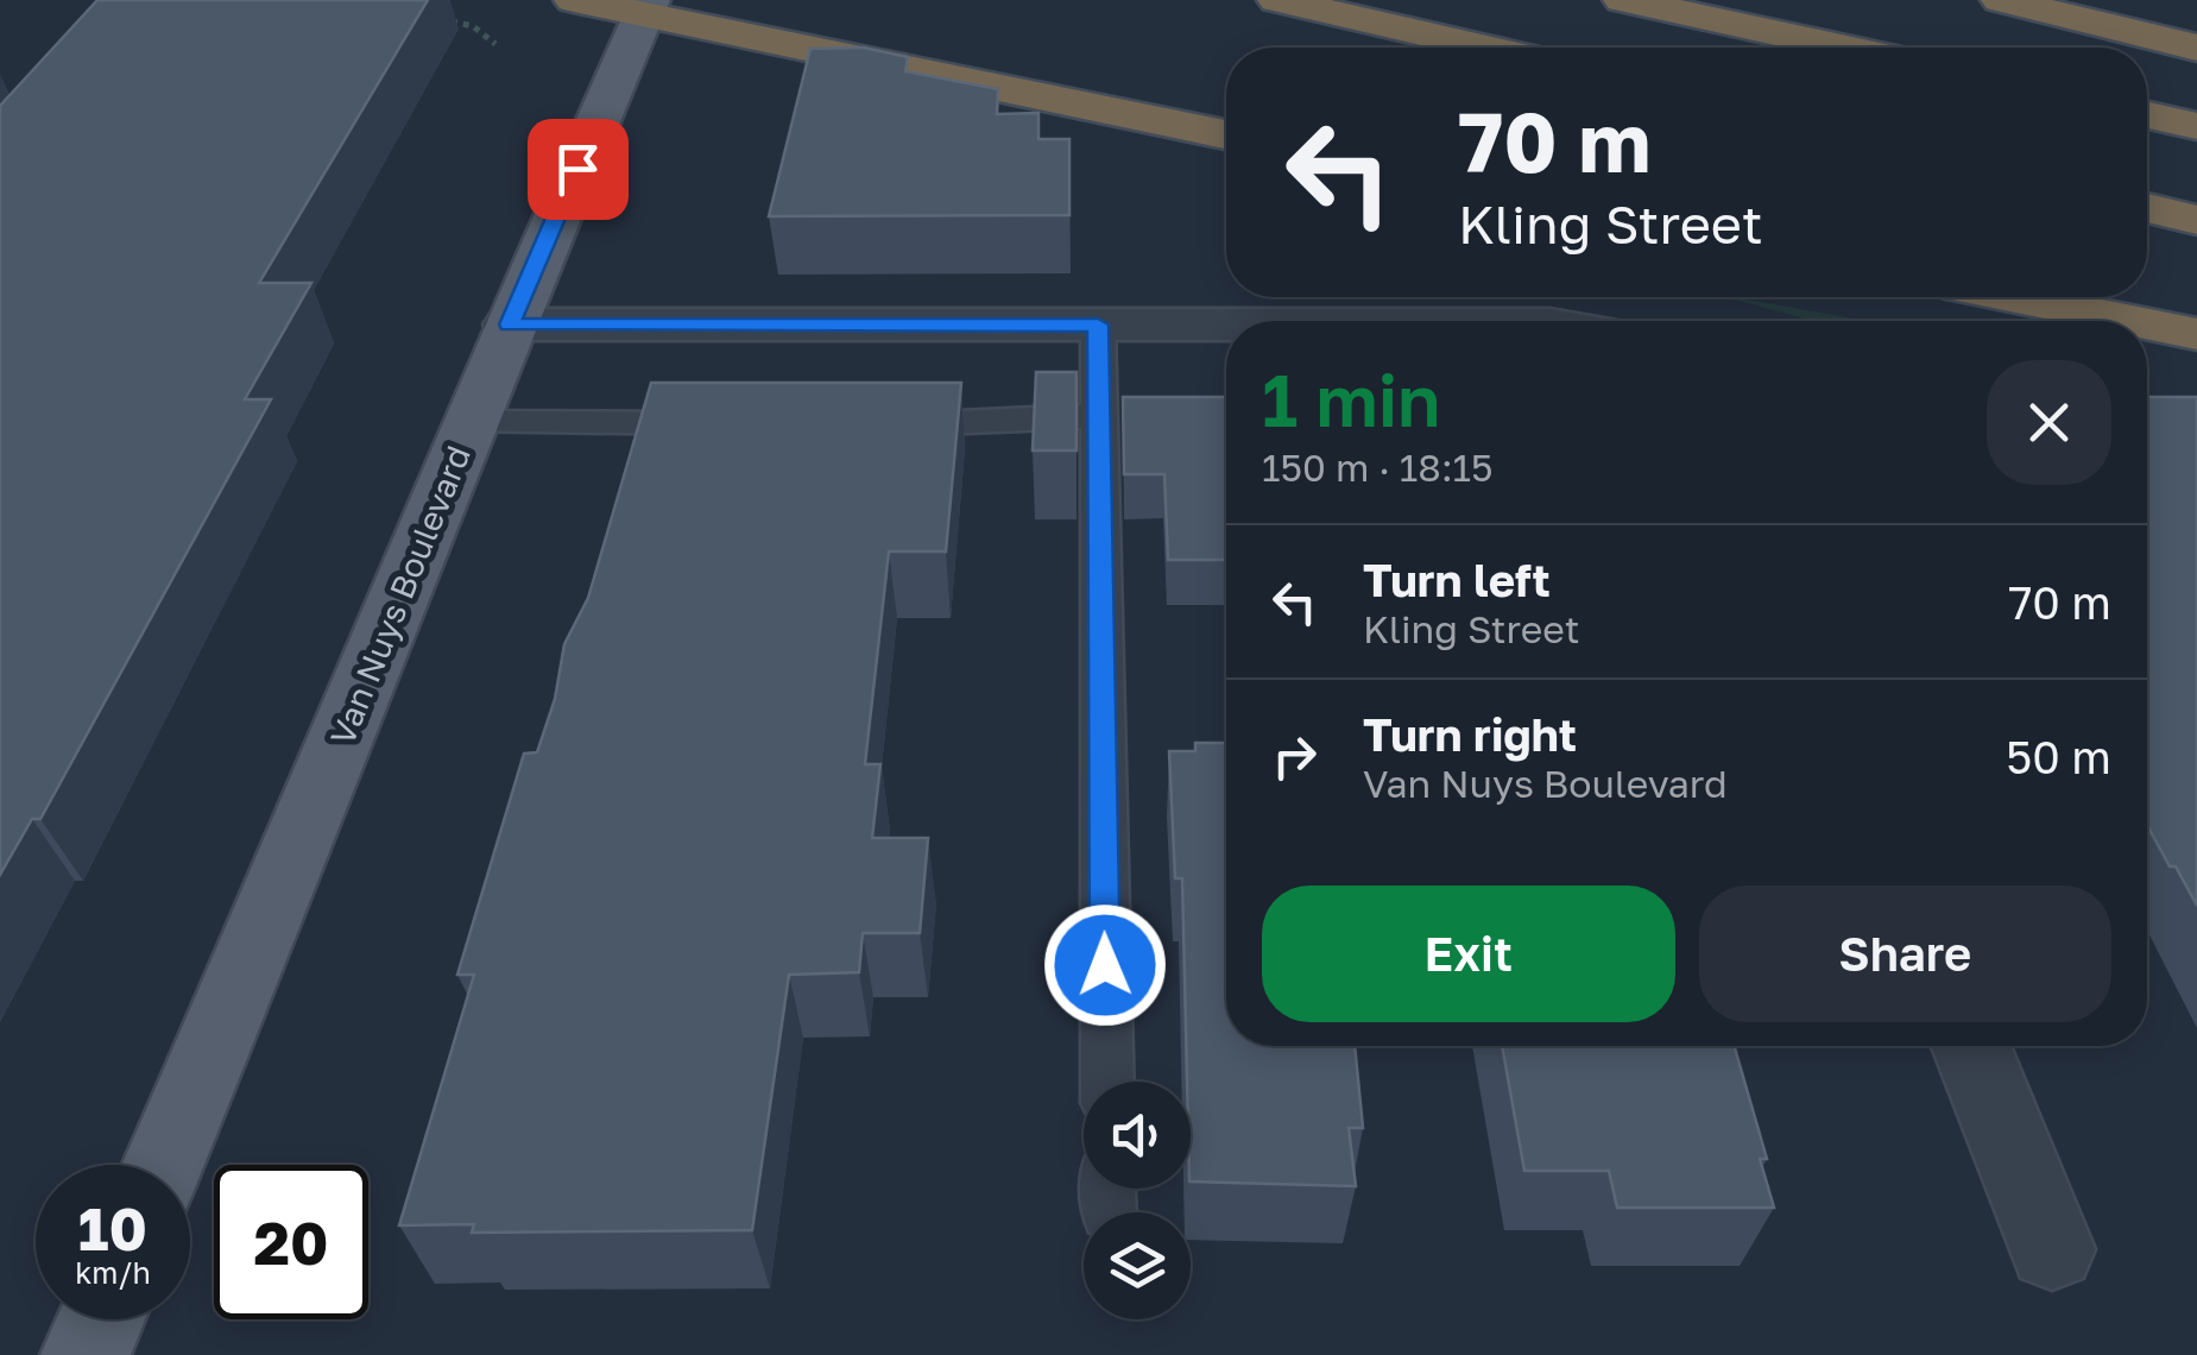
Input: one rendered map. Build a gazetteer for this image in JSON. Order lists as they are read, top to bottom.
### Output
{
  "streets": {
    "main road": ["Van Nuys Boulevard"]
  },
  "page": {
    "turn": ["70 m", "Kling Street"],
    "heading": ["1 min", "150 m · 18:15"],
    "list": [
      {
        "name": "Turn left",
        "note": "Kling Street",
        "value": "70 m"
      },
      {
        "name": "Turn right",
        "note": "Van Nuys Boulevard",
        "value": "50 m"
      }
    ],
    "buttons": ["Exit", "Share"],
    "speed": "10 km/h",
    "limit": "20"
  }
}
